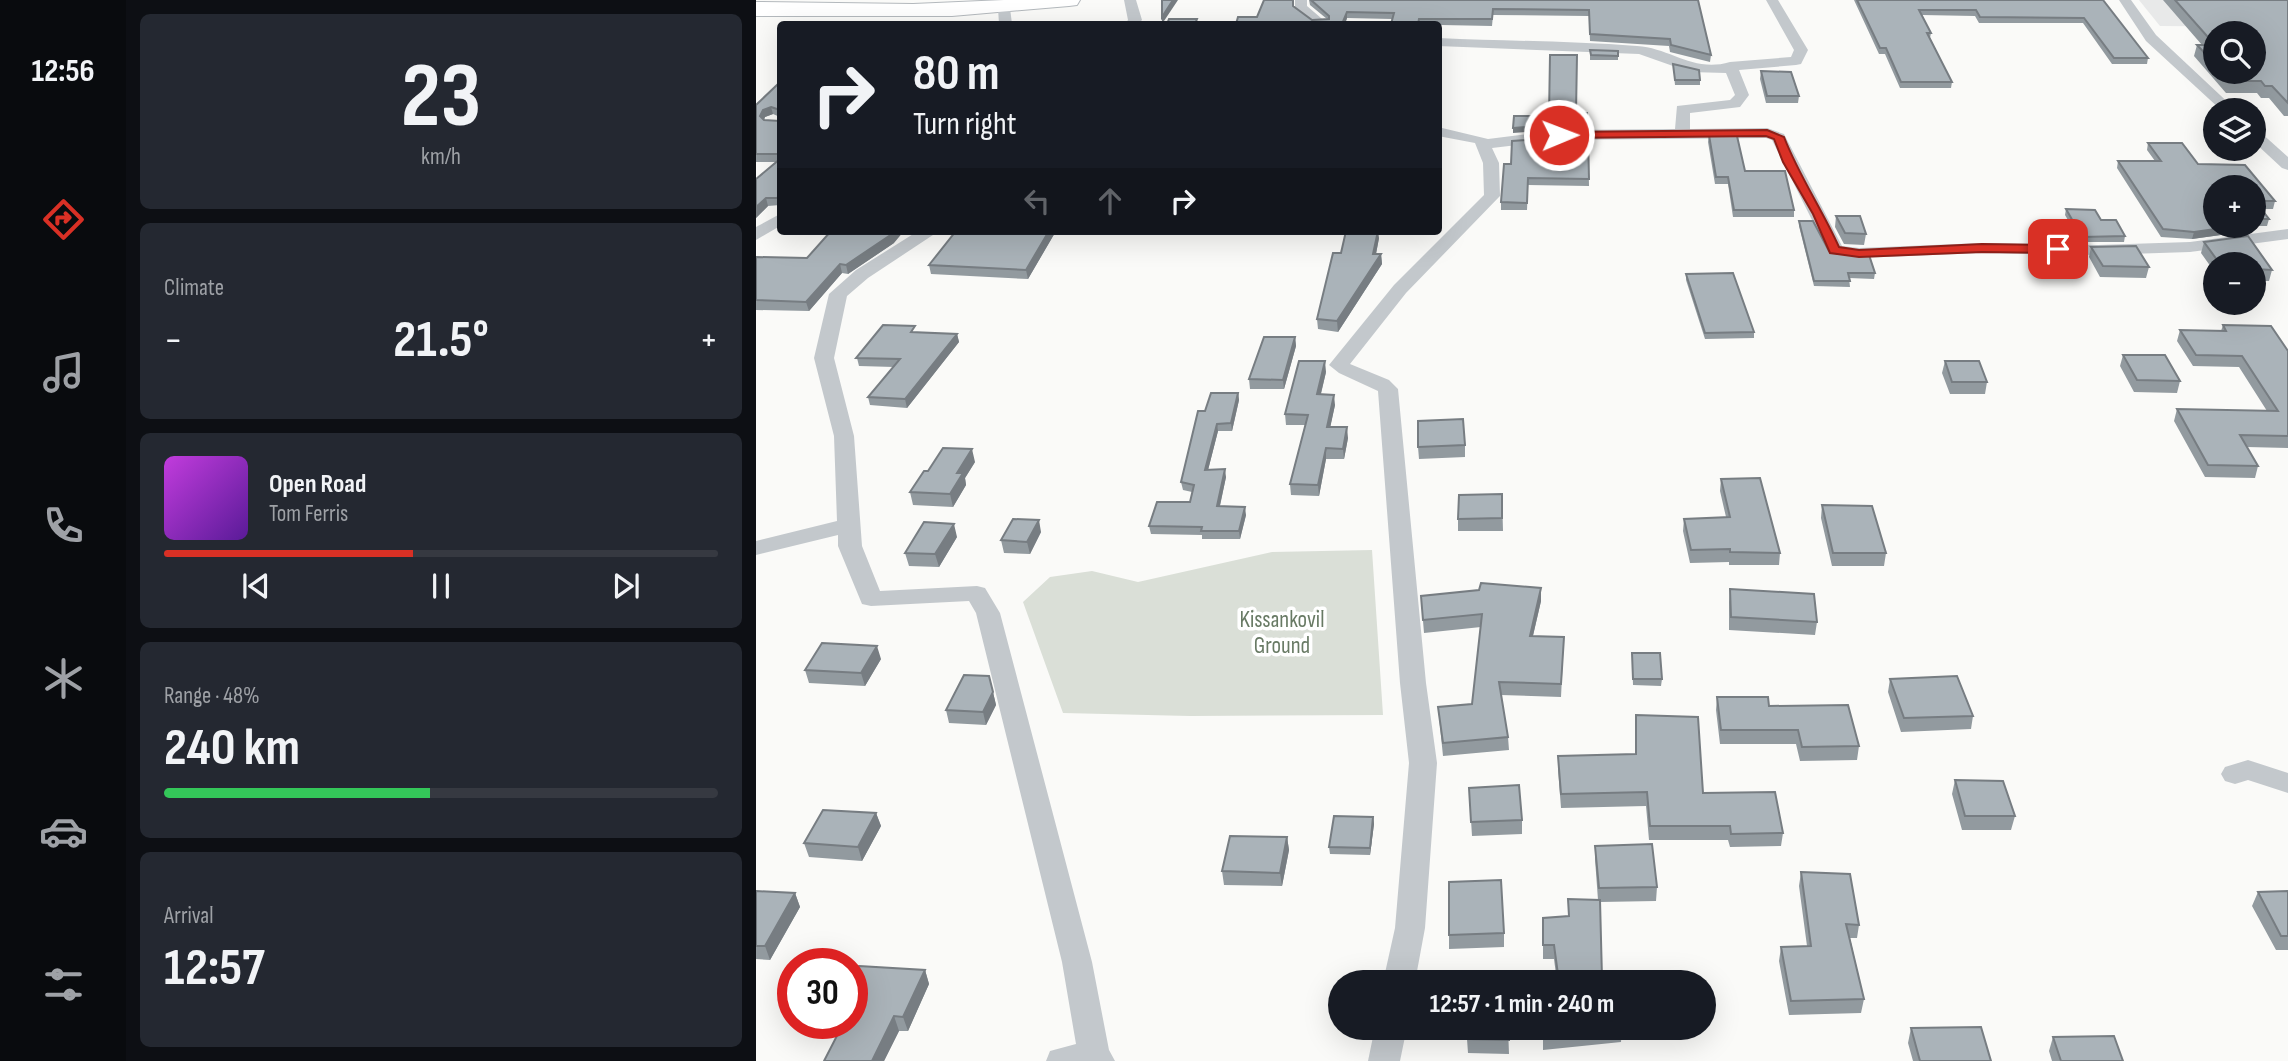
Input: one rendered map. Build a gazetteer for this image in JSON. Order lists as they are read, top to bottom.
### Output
{
  "parks": ["Kissankovil Ground"],
  "page": {
    "tabs": "12:56",
    "tile": [
      ["23", "km/h"],
      "Climate",
      ["Range · 48%", "240 km"],
      ["Arrival", "12:57"]
    ],
    "map_buttons": ["+", "−"],
    "turn": ["80 m", "Turn right"],
    "heat": ["−", "21.5°", "+"],
    "song": ["Open Road", "Tom Ferris"],
    "limit": "30",
    "trip": "12:57 · 1 min · 240 m"
  }
}
